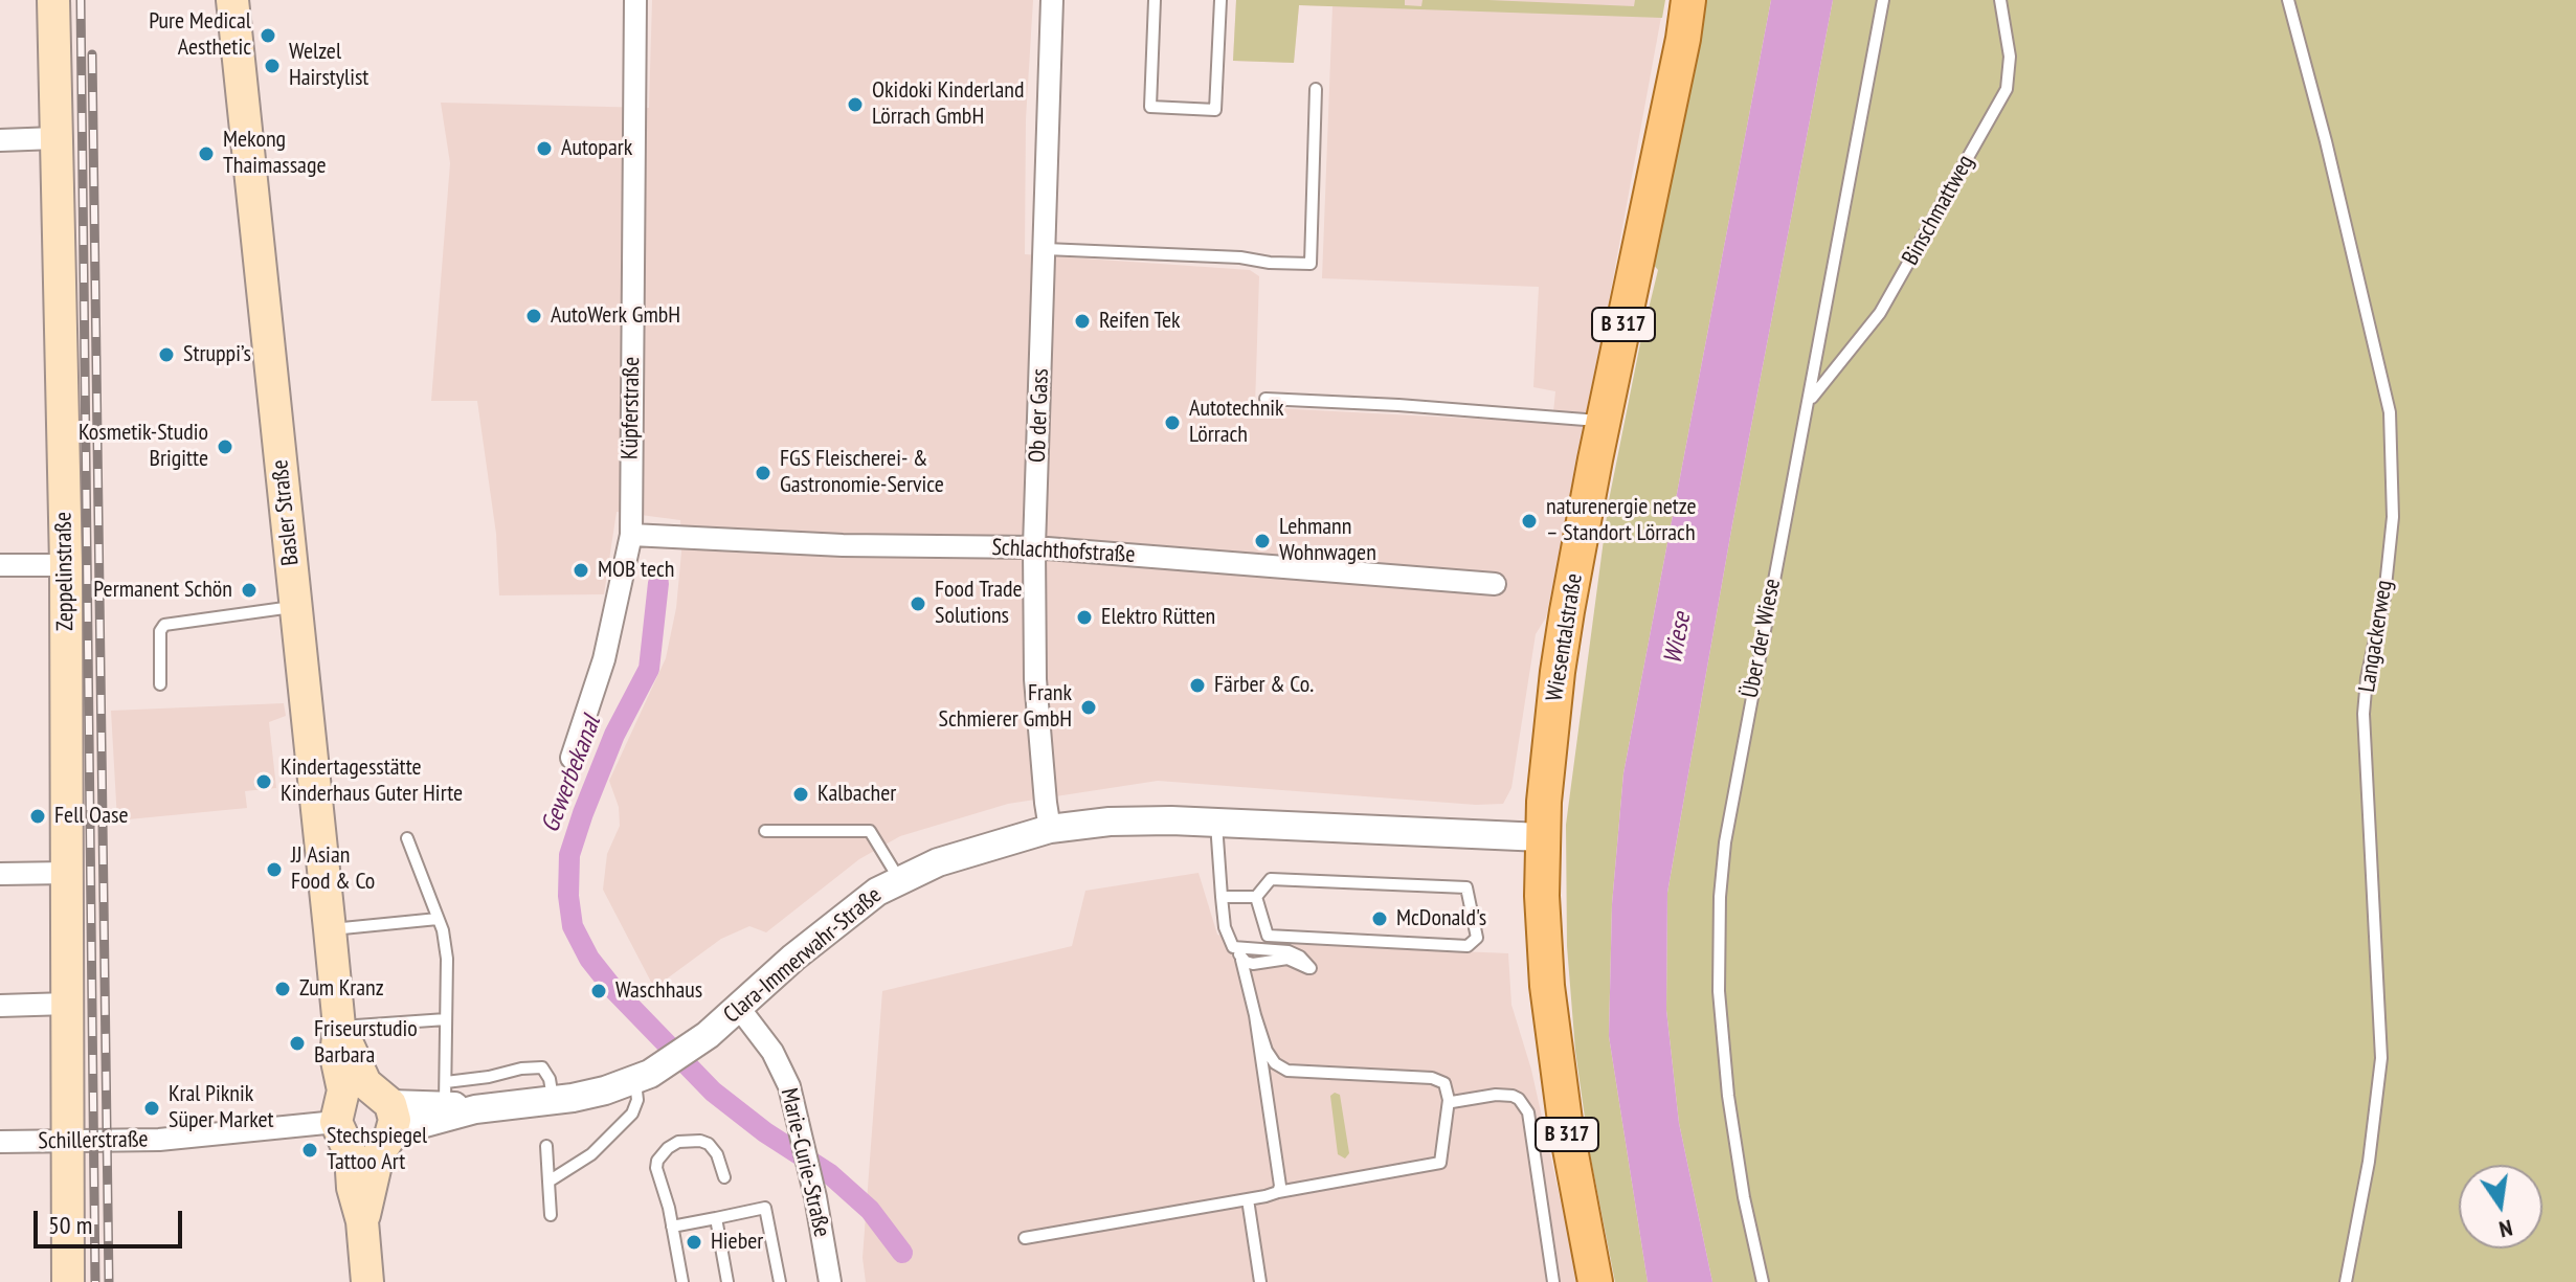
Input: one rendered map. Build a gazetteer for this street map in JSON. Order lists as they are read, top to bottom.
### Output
{
  "streets": {
    "main road": [
      "B 317",
      "Basler Straße",
      "Zeppelinstraße",
      "Wiesentalstraße"
    ],
    "street": [
      "Küpferstraße",
      "Ob der Gass",
      "Schlachthofstraße",
      "Clara-Immerwahr-Straße",
      "Schillerstraße",
      "Marie-Curie-Straße"
    ],
    "lane": ["Binschmattweg", "Langackerweg", "Über der Wiese"]
  },
  "crossings": [
    ["Binschmattweg", "Über der Wiese"],
    ["Küpferstraße", "Schlachthofstraße"],
    ["Ob der Gass", "Schlachthofstraße"],
    ["Ob der Gass", "Clara-Immerwahr-Straße"],
    ["Basler Straße", "Clara-Immerwahr-Straße"],
    ["Basler Straße", "Schillerstraße"],
    ["Zeppelinstraße", "Schillerstraße"],
    ["Wiesentalstraße", "Clara-Immerwahr-Straße"],
    ["Clara-Immerwahr-Straße", "Marie-Curie-Straße"]
  ],
  "water": ["Wiese", "Gewerbekanal"],
  "places": [
    "Pure Medical Aesthetic",
    "Welzel Hairstylist",
    "Okidoki Kinderland Lörrach GmbH",
    "Autopark",
    "Mekong Thaimassage",
    "AutoWerk GmbH",
    "Reifen Tek",
    "Struppi’s",
    "Autotechnik Lörrach",
    "Kosmetik-Studio Brigitte",
    "FGS Fleischerei- & Gastronomie-Service",
    "naturenergie netze – Standort Lörrach",
    "Lehmann Wohnwagen",
    "MOB tech",
    "Permanent Schön",
    "Food Trade Solutions",
    "Elektro Rütten",
    "Färber & Co.",
    "Frank Schmierer GmbH",
    "Kindertagesstätte Kinderhaus Guter Hirte",
    "Kalbacher",
    "Fell Oase",
    "JJ Asian Food & Co",
    "McDonald's",
    "Zum Kranz",
    "Waschhaus",
    "Friseurstudio Barbara",
    "Kral Piknik Süper Market",
    "Stechspiegel Tattoo Art",
    "Hieber"
  ],
  "scale_bar": "50 m",
  "north": "bottom"
}
